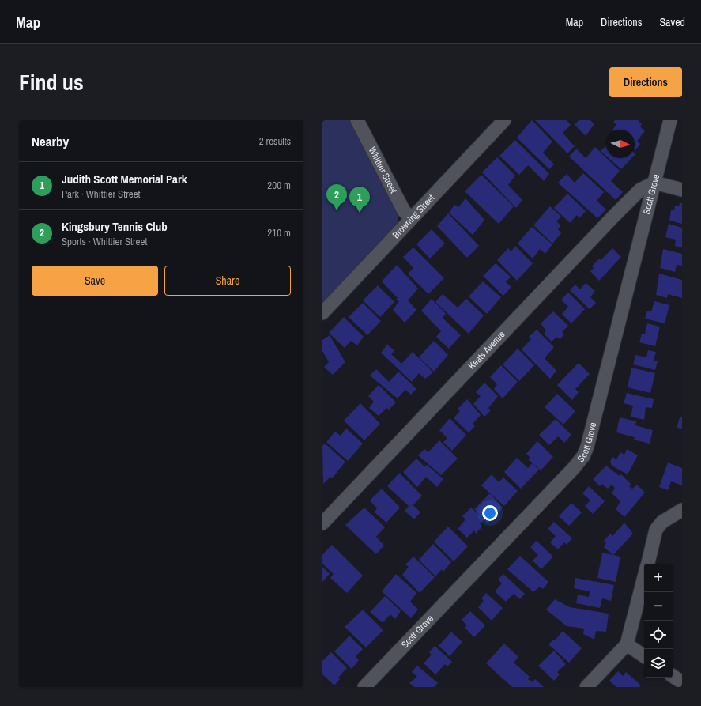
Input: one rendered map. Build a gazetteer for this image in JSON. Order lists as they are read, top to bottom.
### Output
{
  "streets": {
    "street": [
      "Whittier Street",
      "Scott Grove",
      "Browning Street",
      "Keats Avenue"
    ]
  },
  "crossings": [
    ["Whittier Street", "Browning Street"],
    ["Scott Grove", "Keats Avenue"]
  ],
  "north": "right",
  "page": {
    "header": "Map",
    "nav": ["Map", "Directions", "Saved"],
    "title": "Find us",
    "buttons": [
      "Directions",
      ["Save", "Share"]
    ],
    "heading": ["Nearby", "2 results"],
    "list": [
      {
        "mark": "1",
        "name": "Judith Scott Memorial Park",
        "note": "Park · Whittier Street",
        "value": "200 m"
      },
      {
        "mark": "2",
        "name": "Kingsbury Tennis Club",
        "note": "Sports · Whittier Street",
        "value": "210 m"
      }
    ],
    "pins": ["2", "1"],
    "map_buttons": ["+", "−"]
  }
}
